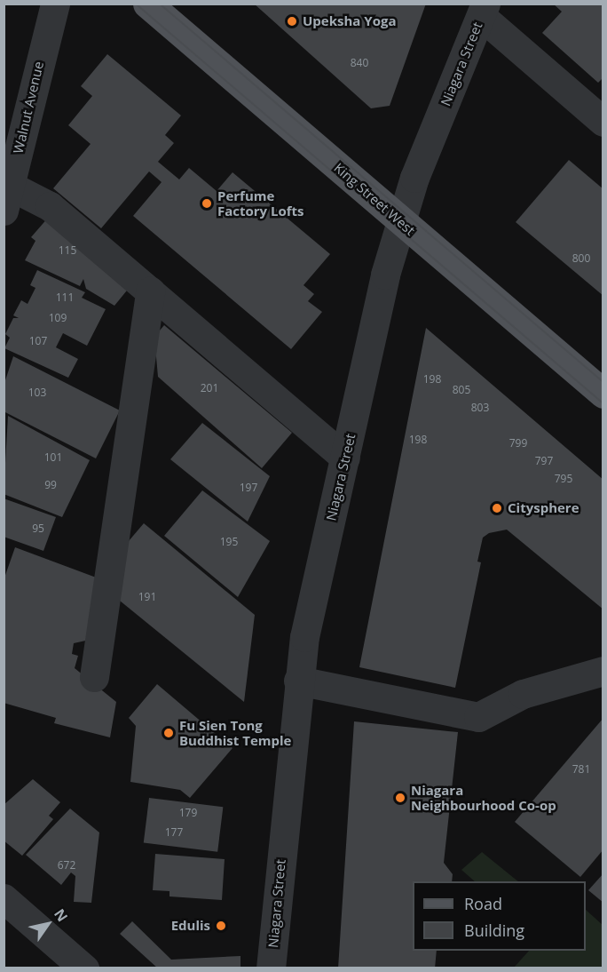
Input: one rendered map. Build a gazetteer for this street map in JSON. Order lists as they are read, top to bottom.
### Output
{
  "streets": {
    "main road": ["King Street West"],
    "street": ["Niagara Street", "Walnut Avenue"]
  },
  "crossings": [
    ["Niagara Street", "King Street West"]
  ],
  "places": [
    "Upeksha Yoga",
    "Perfume Factory Lofts",
    "Citysphere",
    "Fu Sien Tong Buddhist Temple",
    "Niagara Neighbourhood Co-op",
    "Edulis"
  ],
  "house_numbers": [
    "840",
    "115",
    "800",
    "111",
    "109",
    "107",
    "198",
    "201",
    "805",
    "103",
    "803",
    "198",
    "799",
    "101",
    "797",
    "795",
    "99",
    "197",
    "95",
    "195",
    "191",
    "781",
    "179",
    "177",
    "672"
  ],
  "legend": ["Road", "Building"],
  "north": "top right"
}
